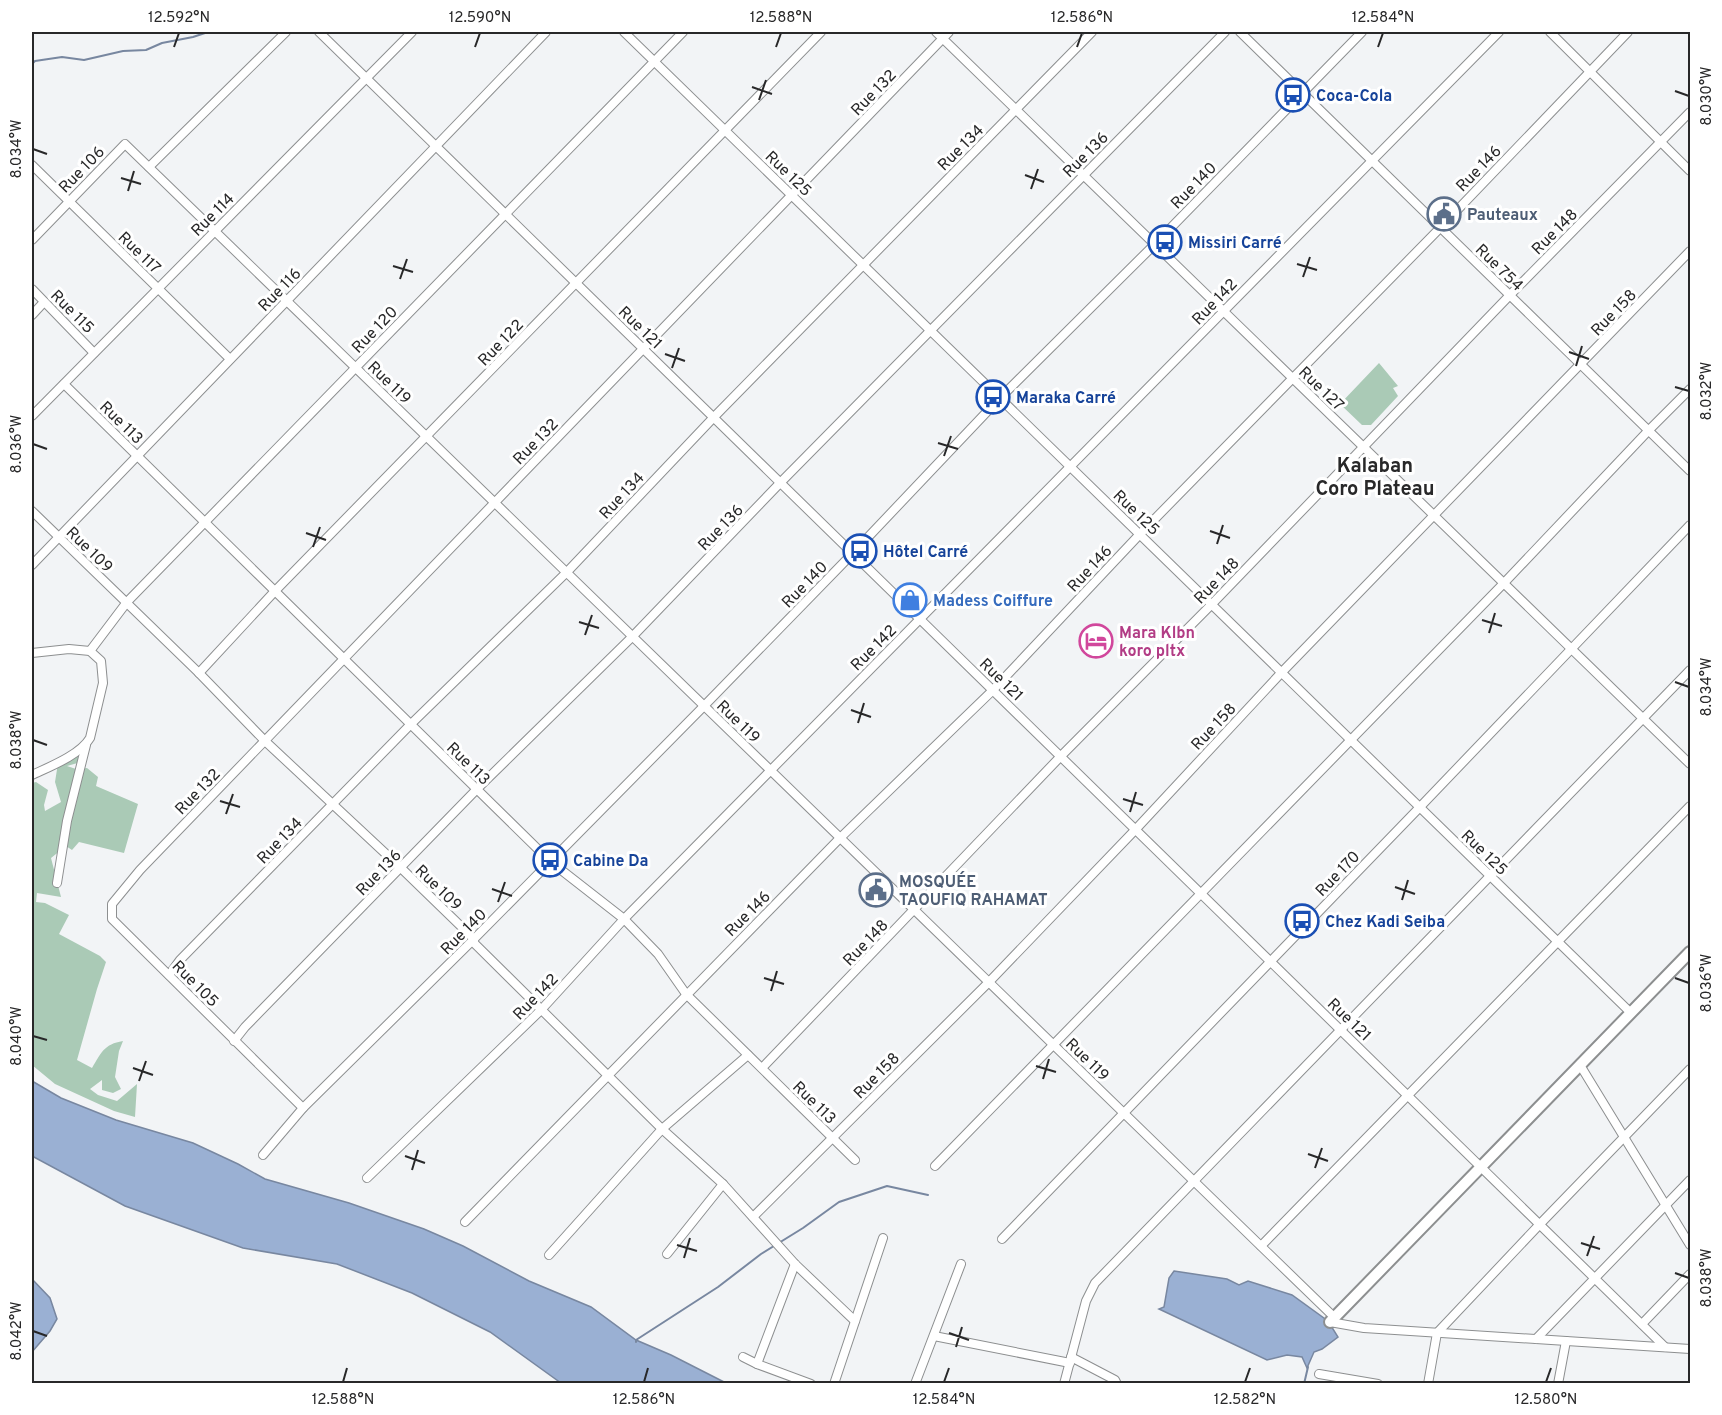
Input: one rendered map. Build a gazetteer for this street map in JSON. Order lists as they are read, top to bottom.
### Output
{
  "streets": {
    "street": [
      "Rue 132",
      "Rue 134",
      "Rue 136",
      "Rue 146",
      "Rue 106",
      "Rue 125",
      "Rue 140",
      "Rue 114",
      "Rue 148",
      "Rue 117",
      "Rue 754",
      "Rue 116",
      "Rue 142",
      "Rue 115",
      "Rue 158",
      "Rue 121",
      "Rue 120",
      "Rue 122",
      "Rue 119",
      "Rue 127",
      "Rue 113",
      "Rue 109",
      "Rue 170",
      "Rue 105"
    ]
  },
  "crossings": [
    ["Rue 132", "Rue 125"],
    ["Rue 132", "Rue 121"],
    ["Rue 132", "Rue 119"],
    ["Rue 132", "Rue 127"],
    ["Rue 132", "Rue 113"],
    ["Rue 132", "Rue 109"],
    ["Rue 132", "Rue 105"],
    ["Rue 134", "Rue 125"],
    ["Rue 134", "Rue 121"],
    ["Rue 134", "Rue 119"],
    ["Rue 134", "Rue 127"],
    ["Rue 134", "Rue 113"],
    ["Rue 134", "Rue 109"],
    ["Rue 134", "Rue 105"],
    ["Rue 136", "Rue 125"],
    ["Rue 136", "Rue 121"],
    ["Rue 136", "Rue 119"],
    ["Rue 136", "Rue 127"],
    ["Rue 136", "Rue 113"],
    ["Rue 136", "Rue 109"],
    ["Rue 136", "Rue 105"],
    ["Rue 146", "Rue 125"],
    ["Rue 146", "Rue 754"],
    ["Rue 146", "Rue 121"],
    ["Rue 146", "Rue 119"],
    ["Rue 146", "Rue 127"],
    ["Rue 146", "Rue 113"],
    ["Rue 146", "Rue 109"],
    ["Rue 106", "Rue 117"],
    ["Rue 106", "Rue 119"],
    ["Rue 125", "Rue 140"],
    ["Rue 125", "Rue 148"],
    ["Rue 125", "Rue 142"],
    ["Rue 125", "Rue 158"],
    ["Rue 125", "Rue 120"],
    ["Rue 125", "Rue 122"],
    ["Rue 125", "Rue 170"],
    ["Rue 140", "Rue 754"],
    ["Rue 140", "Rue 121"],
    ["Rue 140", "Rue 119"],
    ["Rue 140", "Rue 127"],
    ["Rue 140", "Rue 113"],
    ["Rue 140", "Rue 109"],
    ["Rue 140", "Rue 105"],
    ["Rue 114", "Rue 117"],
    ["Rue 114", "Rue 115"],
    ["Rue 114", "Rue 121"],
    ["Rue 114", "Rue 119"],
    ["Rue 114", "Rue 113"],
    ["Rue 148", "Rue 754"],
    ["Rue 148", "Rue 121"],
    ["Rue 148", "Rue 119"],
    ["Rue 148", "Rue 127"],
    ["Rue 148", "Rue 113"],
    ["Rue 117", "Rue 116"],
    ["Rue 754", "Rue 142"],
    ["Rue 754", "Rue 158"],
    ["Rue 116", "Rue 121"],
    ["Rue 116", "Rue 119"],
    ["Rue 116", "Rue 113"],
    ["Rue 116", "Rue 109"],
    ["Rue 142", "Rue 121"],
    ["Rue 142", "Rue 119"],
    ["Rue 142", "Rue 127"],
    ["Rue 142", "Rue 113"],
    ["Rue 142", "Rue 109"],
    ["Rue 158", "Rue 121"],
    ["Rue 158", "Rue 119"],
    ["Rue 158", "Rue 127"],
    ["Rue 158", "Rue 113"],
    ["Rue 158", "Rue 109"],
    ["Rue 121", "Rue 120"],
    ["Rue 121", "Rue 122"],
    ["Rue 121", "Rue 170"],
    ["Rue 120", "Rue 119"],
    ["Rue 120", "Rue 113"],
    ["Rue 120", "Rue 109"],
    ["Rue 122", "Rue 119"],
    ["Rue 122", "Rue 113"],
    ["Rue 122", "Rue 109"],
    ["Rue 119", "Rue 170"],
    ["Rue 127", "Rue 170"]
  ],
  "districts": ["Kalaban Coro Plateau"],
  "places": {
    "bus stop": [
      "Coca-Cola",
      "Missiri Carré",
      "Maraka Carré",
      "Hôtel Carré",
      "Cabine Da",
      "Chez Kadi Seiba"
    ],
    "public building": ["Pauteaux", "MOSQUÉE TAOUFIQ RAHAMAT"],
    "shop": ["Madess Coiffure"],
    "hotel": ["Mara Klbn koro pltx"]
  },
  "coordinates": [
    "12.592°N",
    "12.590°N",
    "12.588°N",
    "12.586°N",
    "12.584°N",
    "8.030°W",
    "8.034°W",
    "8.032°W",
    "8.036°W",
    "8.038°W",
    "8.040°W",
    "8.042°W",
    "12.582°N",
    "12.580°N"
  ]
}
